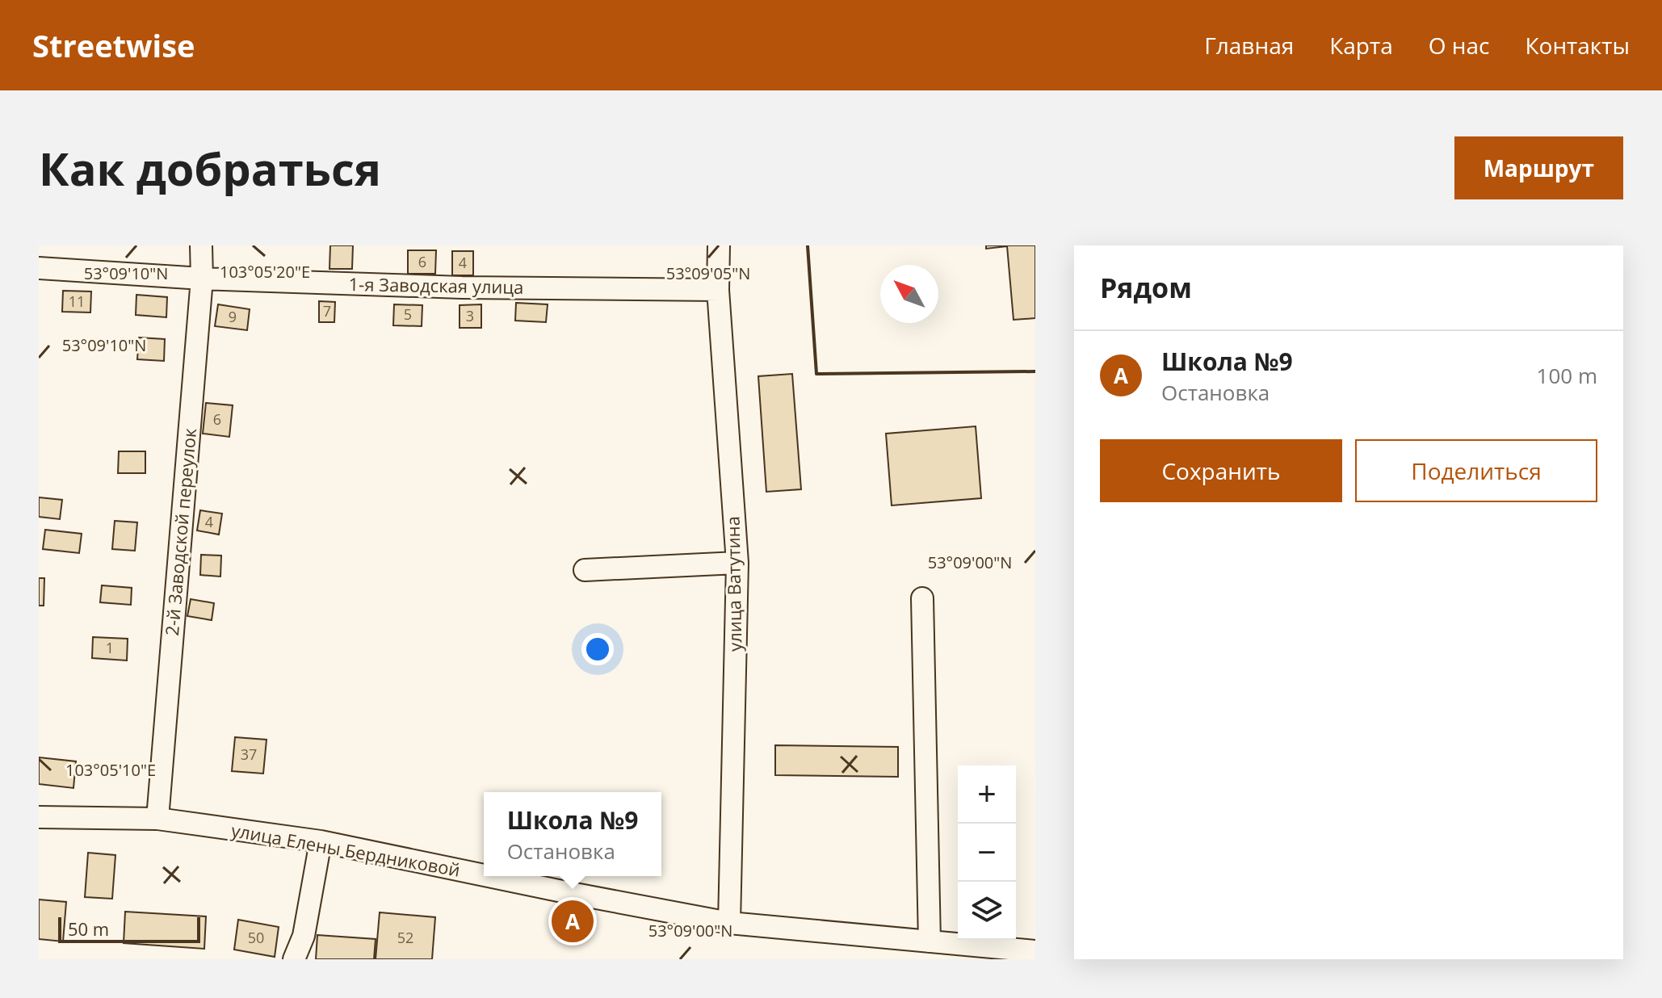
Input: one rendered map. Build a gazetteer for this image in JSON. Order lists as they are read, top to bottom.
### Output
{
  "streets": {
    "street": [
      "1-я Заводская улица",
      "2-й Заводской переулок",
      "улица Ватутина",
      "улица Елены Бердниковой"
    ]
  },
  "crossings": [
    ["1-я Заводская улица", "2-й Заводской переулок"],
    ["1-я Заводская улица", "улица Ватутина"],
    ["2-й Заводской переулок", "улица Елены Бердниковой"],
    ["улица Ватутина", "улица Елены Бердниковой"]
  ],
  "house_numbers": [
    "6",
    "4",
    "11",
    "7",
    "5",
    "3",
    "9",
    "6",
    "4",
    "1",
    "37",
    "50",
    "52"
  ],
  "scale_bar": "50 m",
  "north": "top left",
  "page": {
    "header": "Streetwise",
    "nav": [
      "Главная",
      "Карта",
      "О нас",
      "Контакты"
    ],
    "buttons": [
      "Маршрут",
      ["Сохранить", "Поделиться"]
    ],
    "title": "Как добраться",
    "heading": "Рядом",
    "list": [
      {
        "mark": "A",
        "name": "Школа №9",
        "note": "Остановка",
        "value": "100 m"
      }
    ],
    "map_buttons": ["+", "−"],
    "popup": ["Школа №9", "Остановка"],
    "pins": "A",
    "scale": "50 m"
  },
  "coordinates": [
    "103°05'20\"E",
    "53°09'10\"N",
    "53°09'05\"N",
    "53°09'00\"N",
    "103°05'10\"E"
  ]
}
